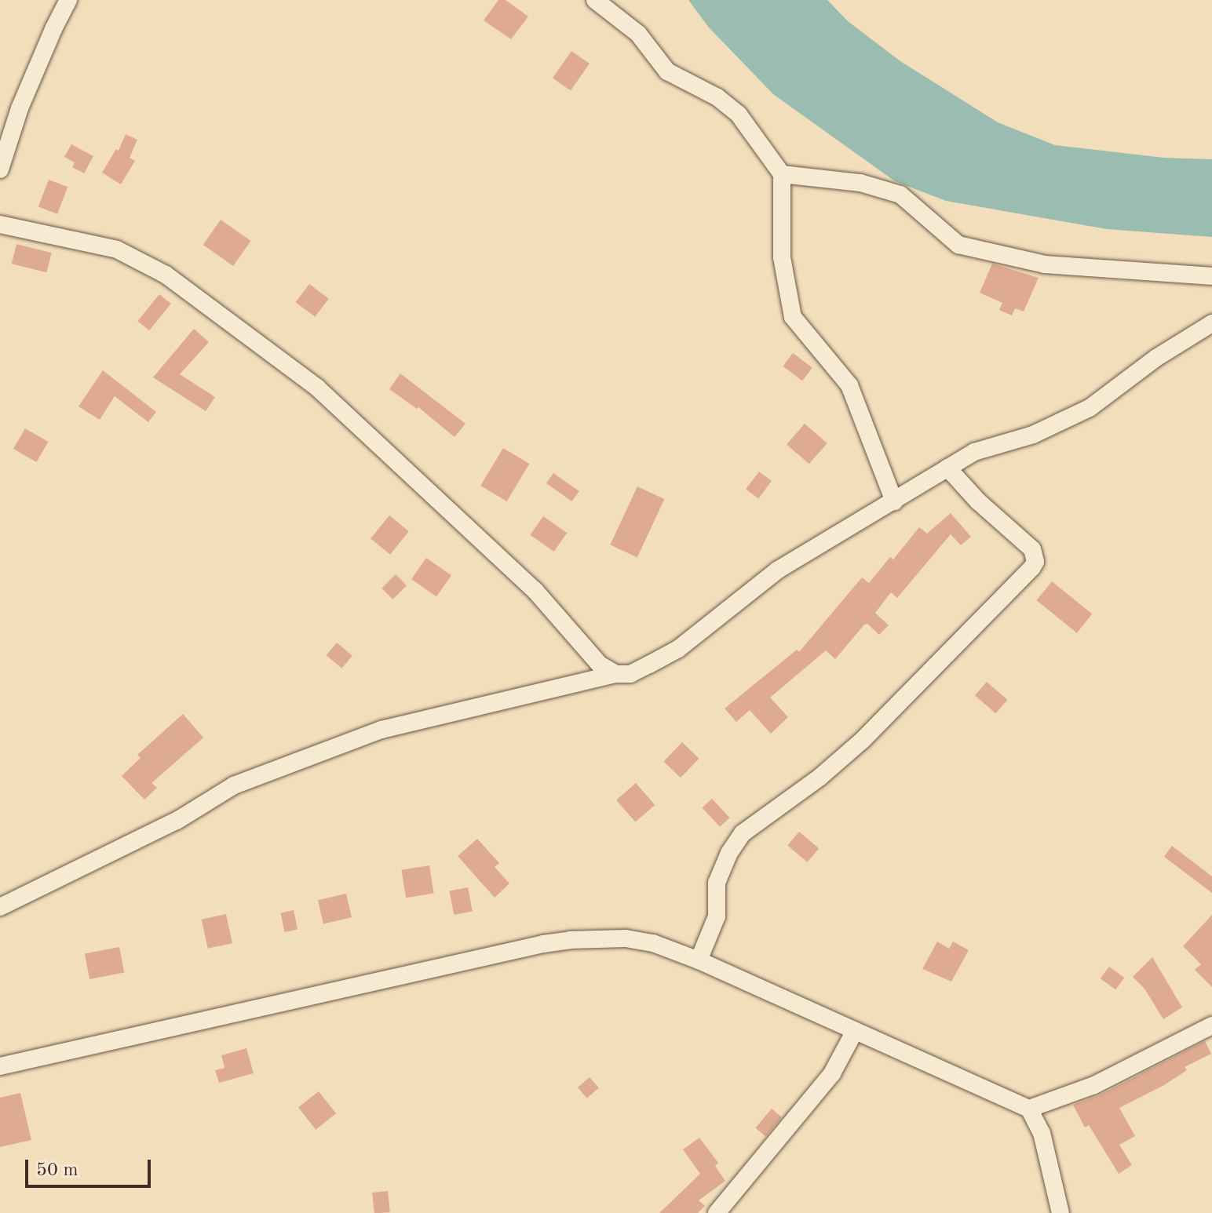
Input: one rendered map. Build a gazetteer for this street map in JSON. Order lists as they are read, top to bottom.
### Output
{
  "scale_bar": "50 m"
}
